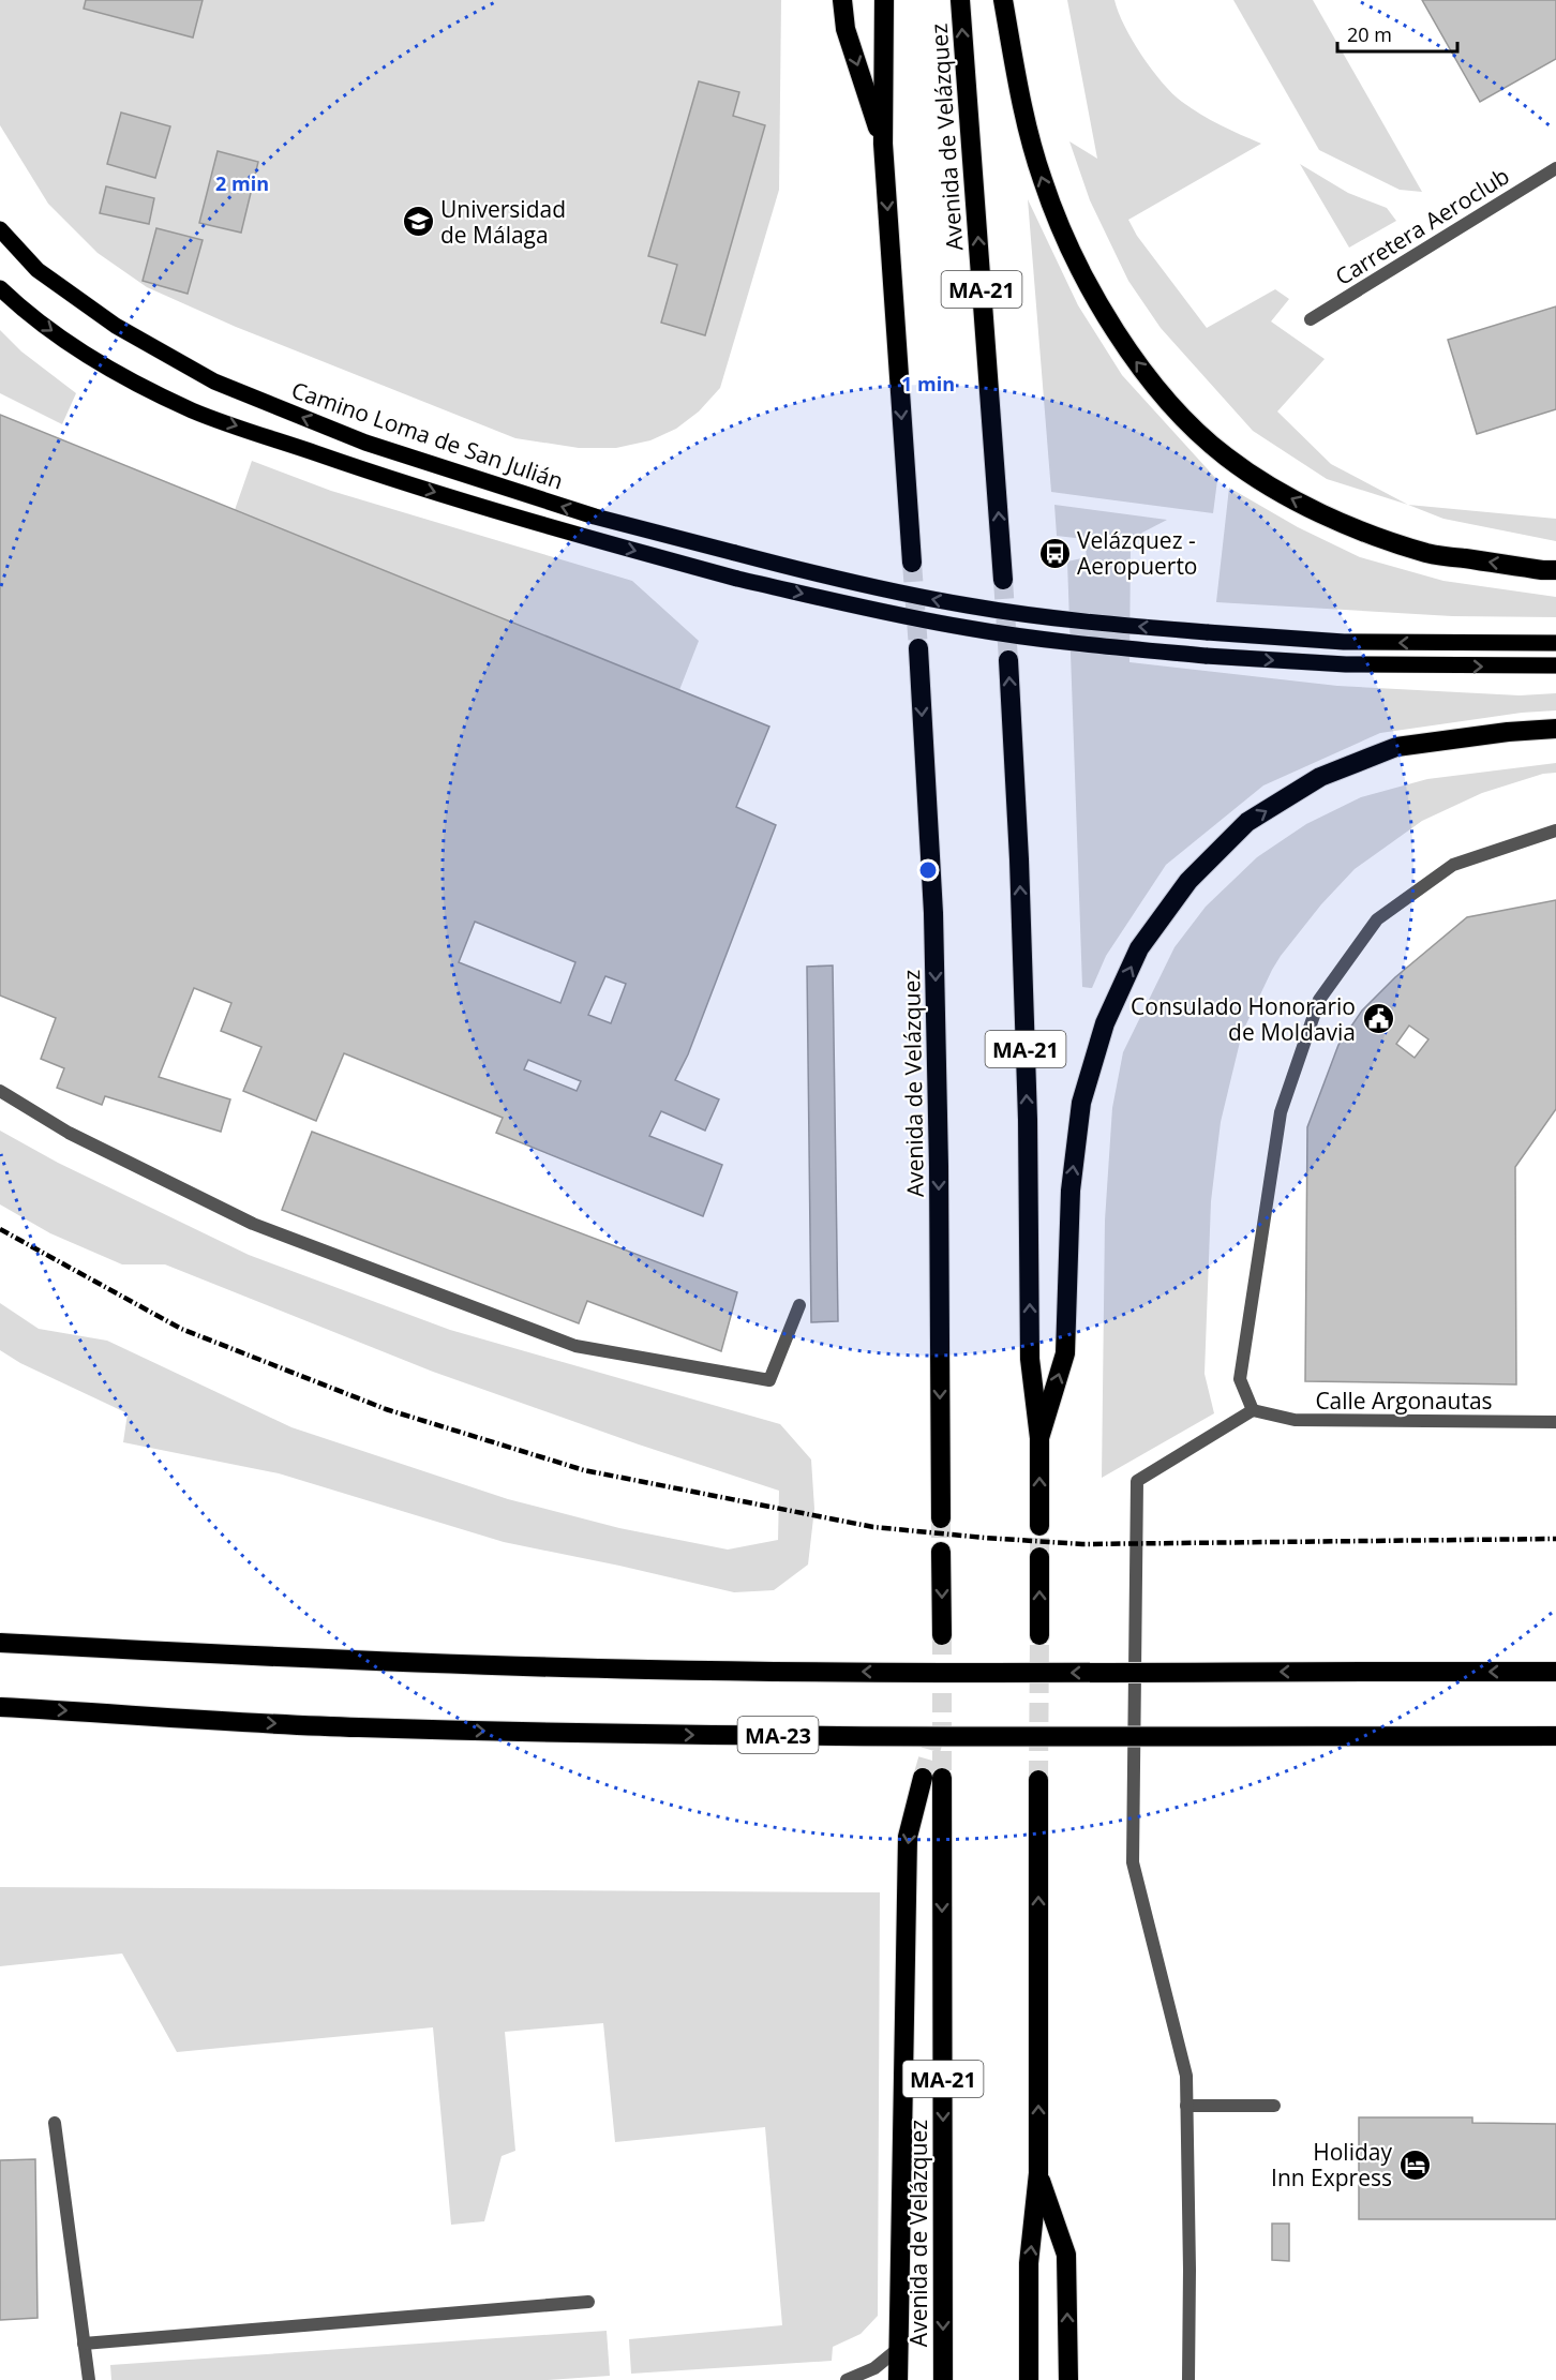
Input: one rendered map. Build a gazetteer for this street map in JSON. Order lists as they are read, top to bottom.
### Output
{
  "streets": {
    "highway": ["Avenida de Velázquez", "MA-21", "MA-23"],
    "main road": ["Camino Loma de San Julián"],
    "street": ["Carretera Aeroclub", "Calle Argonautas"]
  },
  "places": {
    "school or university": ["Universidad de Málaga"],
    "bus stop": ["Velázquez - Aeropuerto"],
    "public building": ["Consulado Honorario de Moldavia"],
    "hotel": ["Holiday Inn Express"]
  },
  "scale_bar": "20 m",
  "rings": ["2 min", "1 min"]
}
